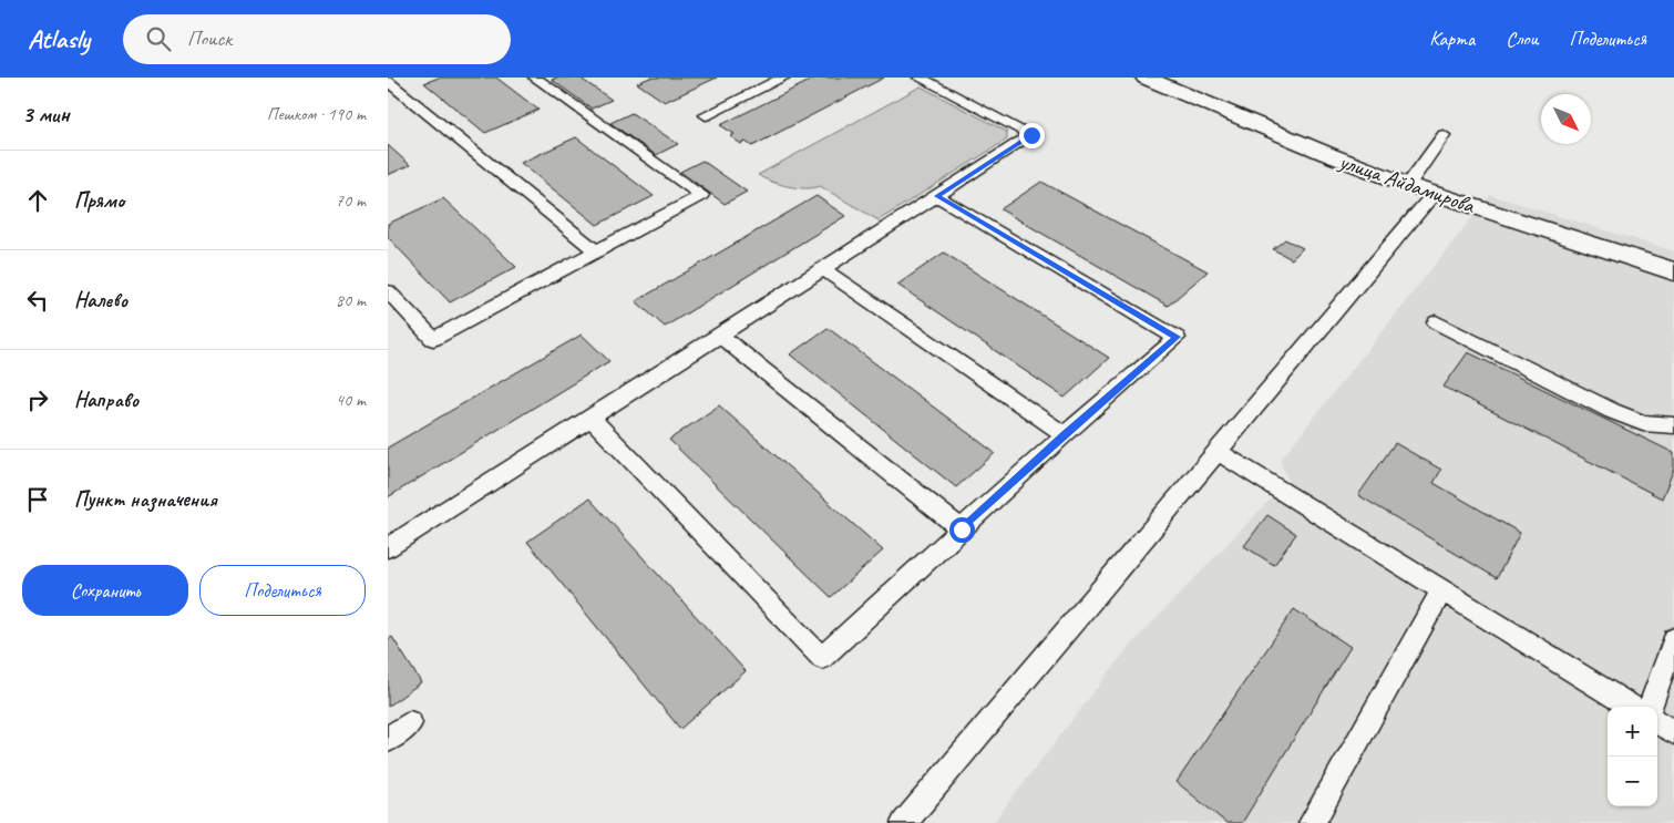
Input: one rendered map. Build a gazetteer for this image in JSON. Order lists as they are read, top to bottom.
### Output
{
  "streets": {
    "main road": ["улица Айдамирова"]
  },
  "north": "bottom right",
  "page": {
    "header": "Atlasly",
    "search": "Поиск",
    "nav": ["Карта", "Слои", "Поделиться"],
    "heading": ["3 мин", "Пешком · 190 m"],
    "list": [
      ["Прямо", "70 m"],
      ["Налево", "80 m"],
      ["Направо", "40 m"],
      "Пункт назначения"
    ],
    "buttons": ["Сохранить", "Поделиться"],
    "map_buttons": ["+", "−"]
  }
}
